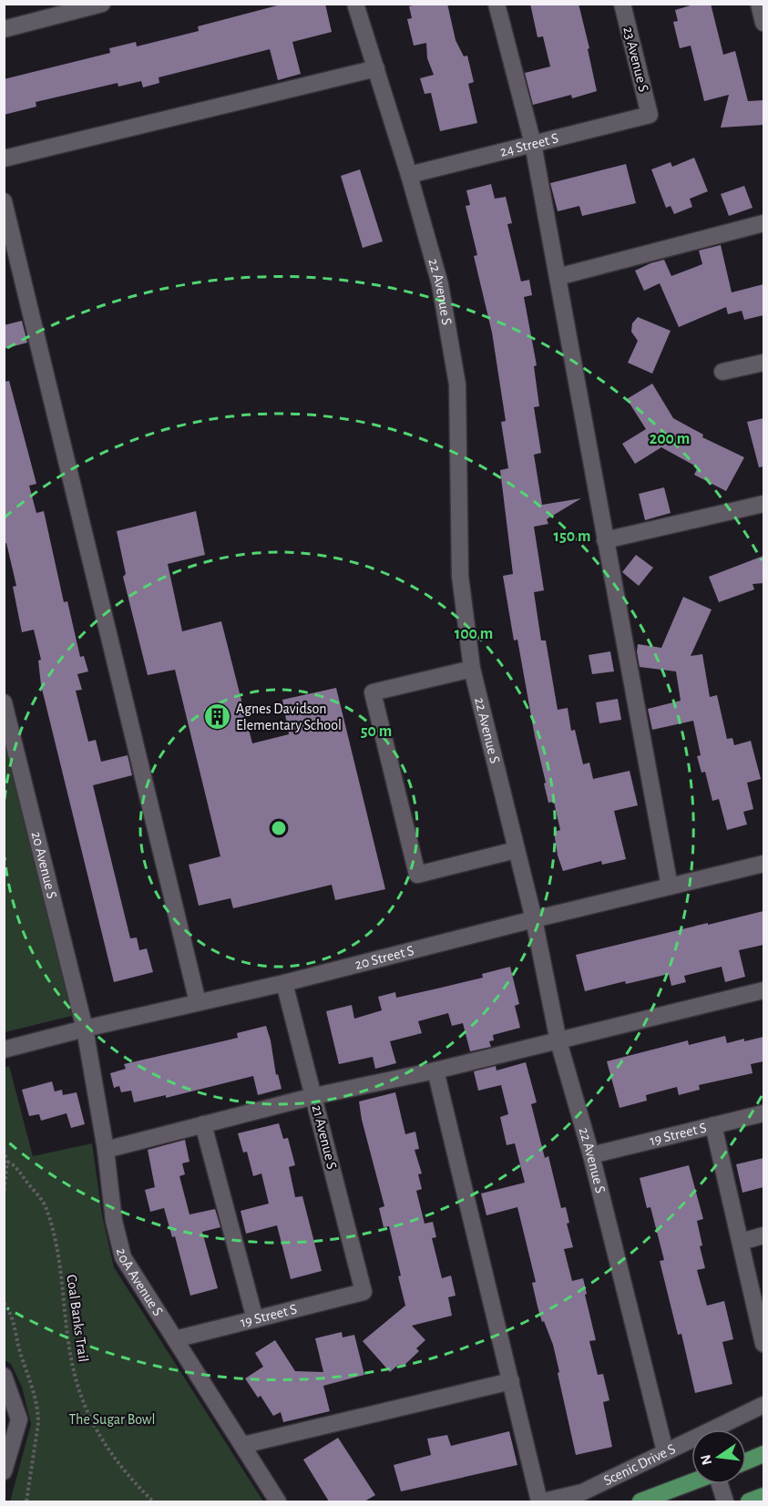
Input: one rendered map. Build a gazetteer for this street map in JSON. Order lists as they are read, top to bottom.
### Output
{
  "streets": {
    "street": [
      "23 Avenue S",
      "24 Street S",
      "22 Avenue S",
      "20 Avenue S",
      "20 Street S",
      "19 Street S",
      "21 Avenue S",
      "20A Avenue S",
      "Scenic Drive S"
    ],
    "path": ["Coal Banks Trail"]
  },
  "crossings": [
    ["23 Avenue S", "24 Street S"],
    ["24 Street S", "22 Avenue S"],
    ["22 Avenue S", "20 Street S"],
    ["22 Avenue S", "19 Street S"],
    ["22 Avenue S", "Scenic Drive S"],
    ["20 Avenue S", "20 Street S"],
    ["20 Avenue S", "20A Avenue S"],
    ["20 Street S", "21 Avenue S"],
    ["20 Street S", "20A Avenue S"],
    ["19 Street S", "21 Avenue S"],
    ["19 Street S", "20A Avenue S"]
  ],
  "parks": ["The Sugar Bowl"],
  "places": {
    "building": ["Agnes Davidson Elementary School"]
  },
  "north": "left",
  "rings": [
    "200 m",
    "150 m",
    "100 m",
    "50 m"
  ]
}
